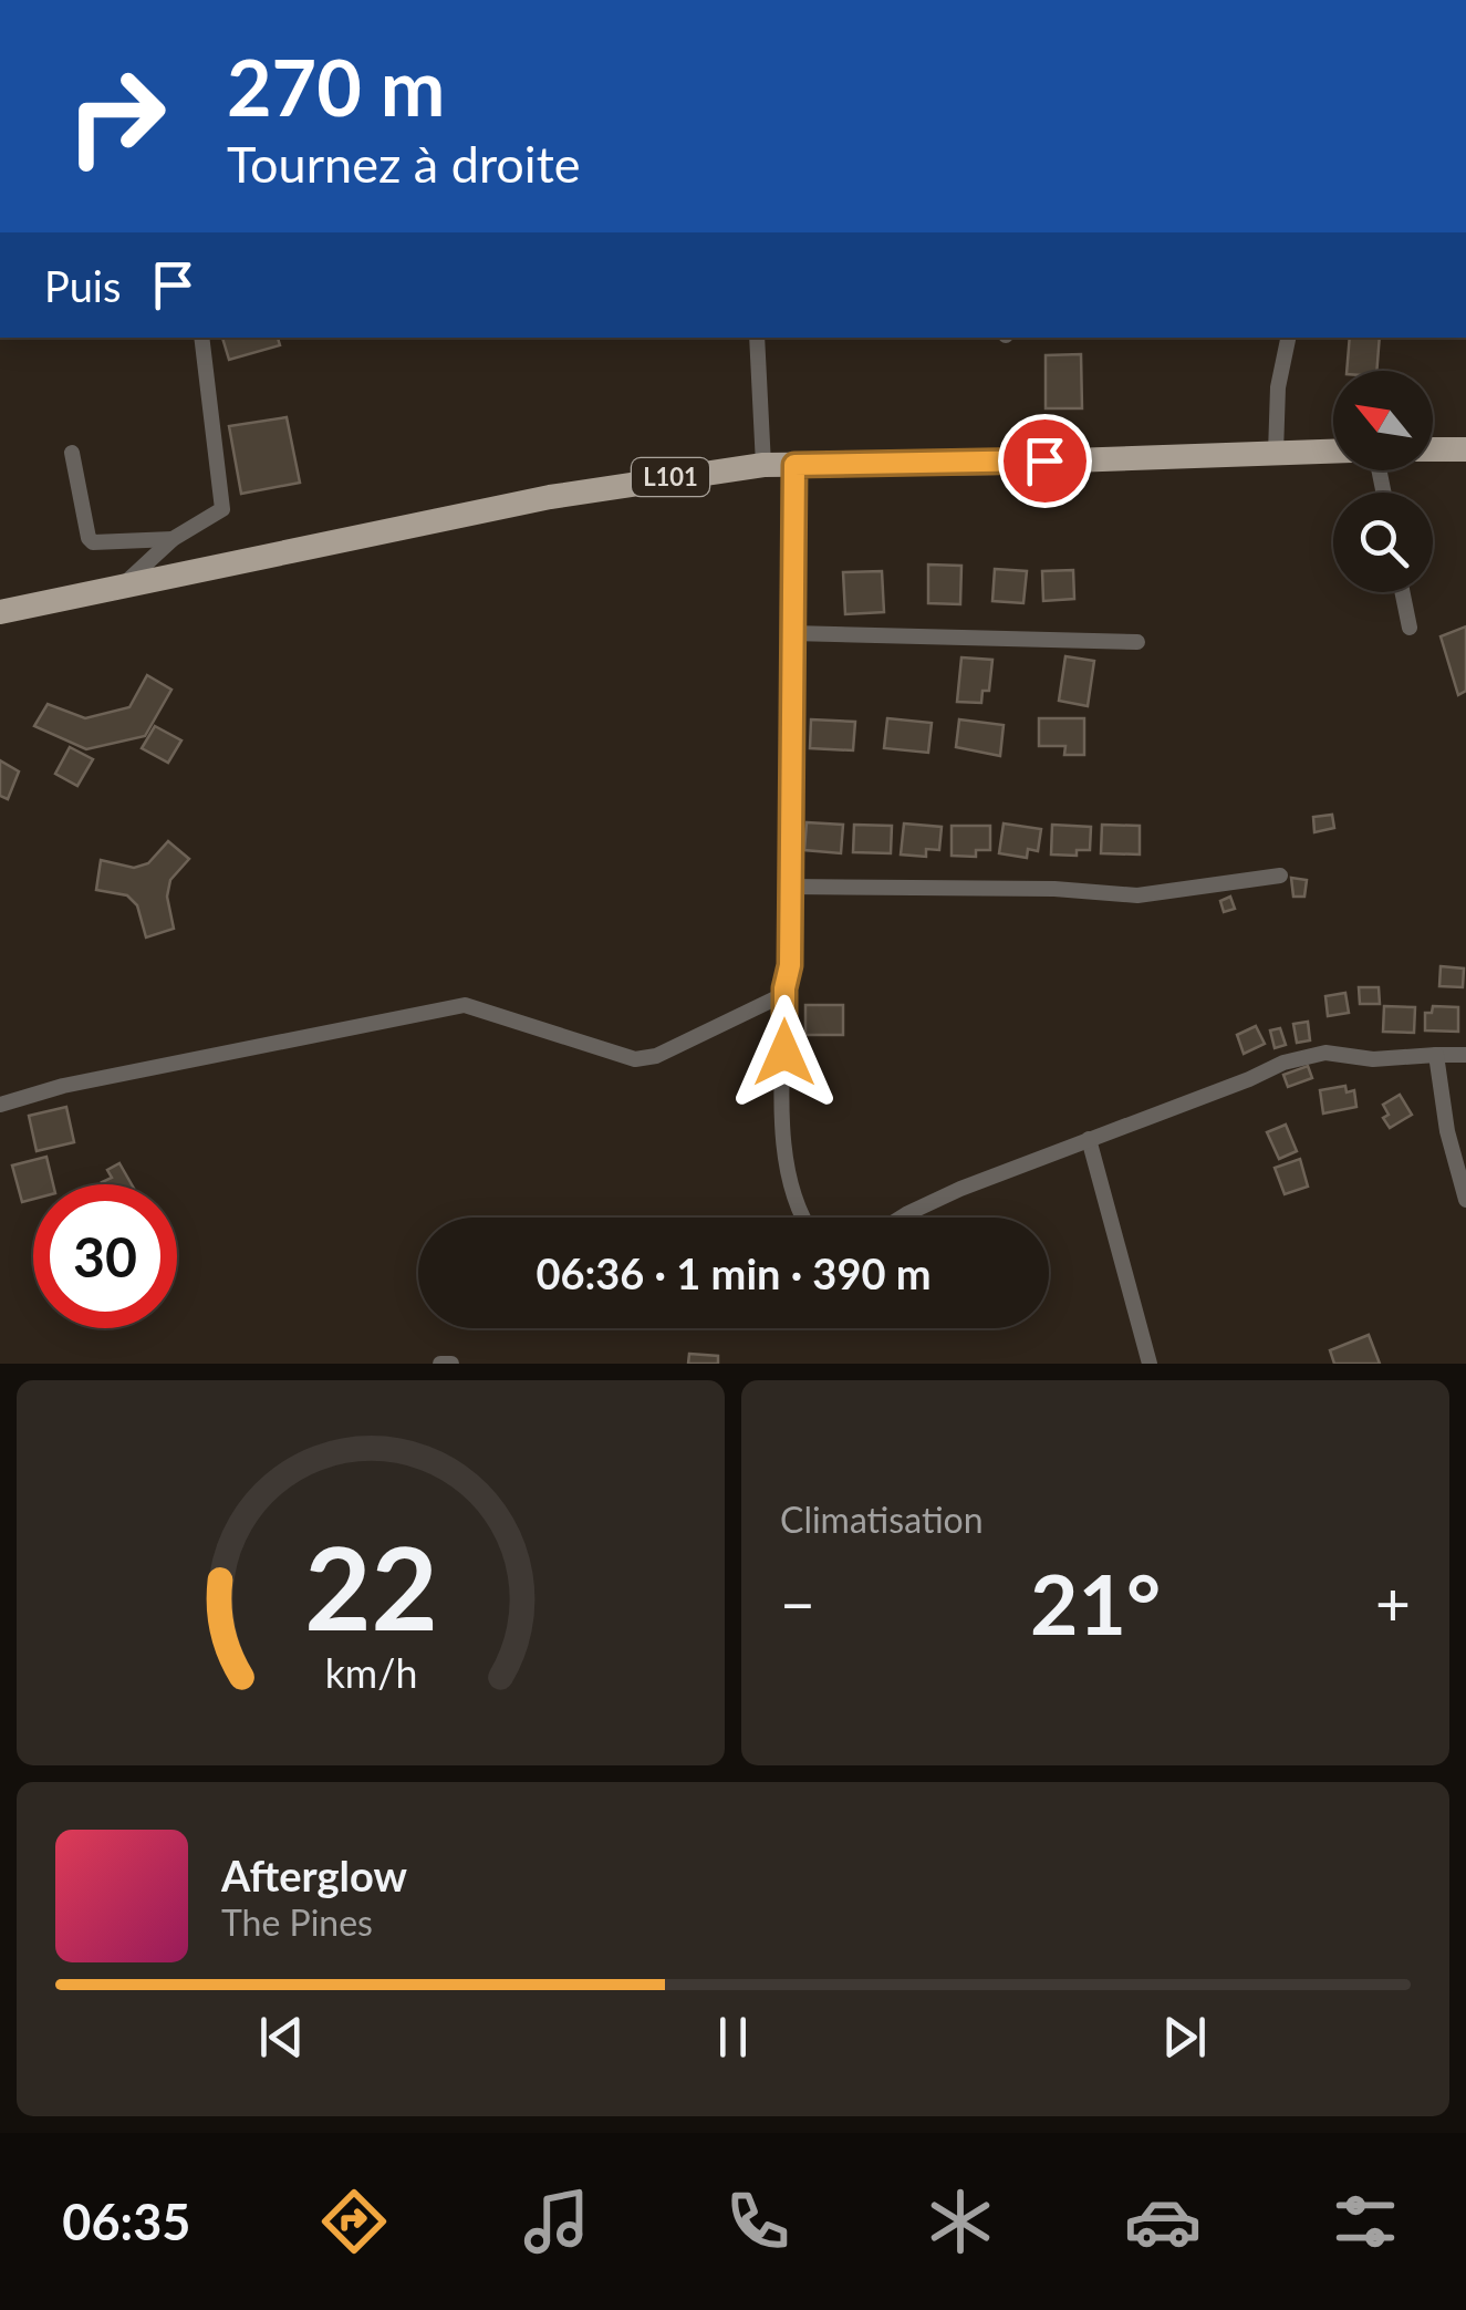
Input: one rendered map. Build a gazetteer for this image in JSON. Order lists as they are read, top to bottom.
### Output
{
  "streets": {
    "main road": ["L101"]
  },
  "north": "top left",
  "page": {
    "turn": ["270 m", "Tournez à droite"],
    "then": "Puis",
    "limit": "30",
    "trip": "06:36 · 1 min · 390 m",
    "tile": "Climatisation",
    "heat": ["−", "21°", "+"],
    "song": ["Afterglow", "The Pines"],
    "tabs": "06:35",
    "gauge": ["22", "km/h"]
  }
}
